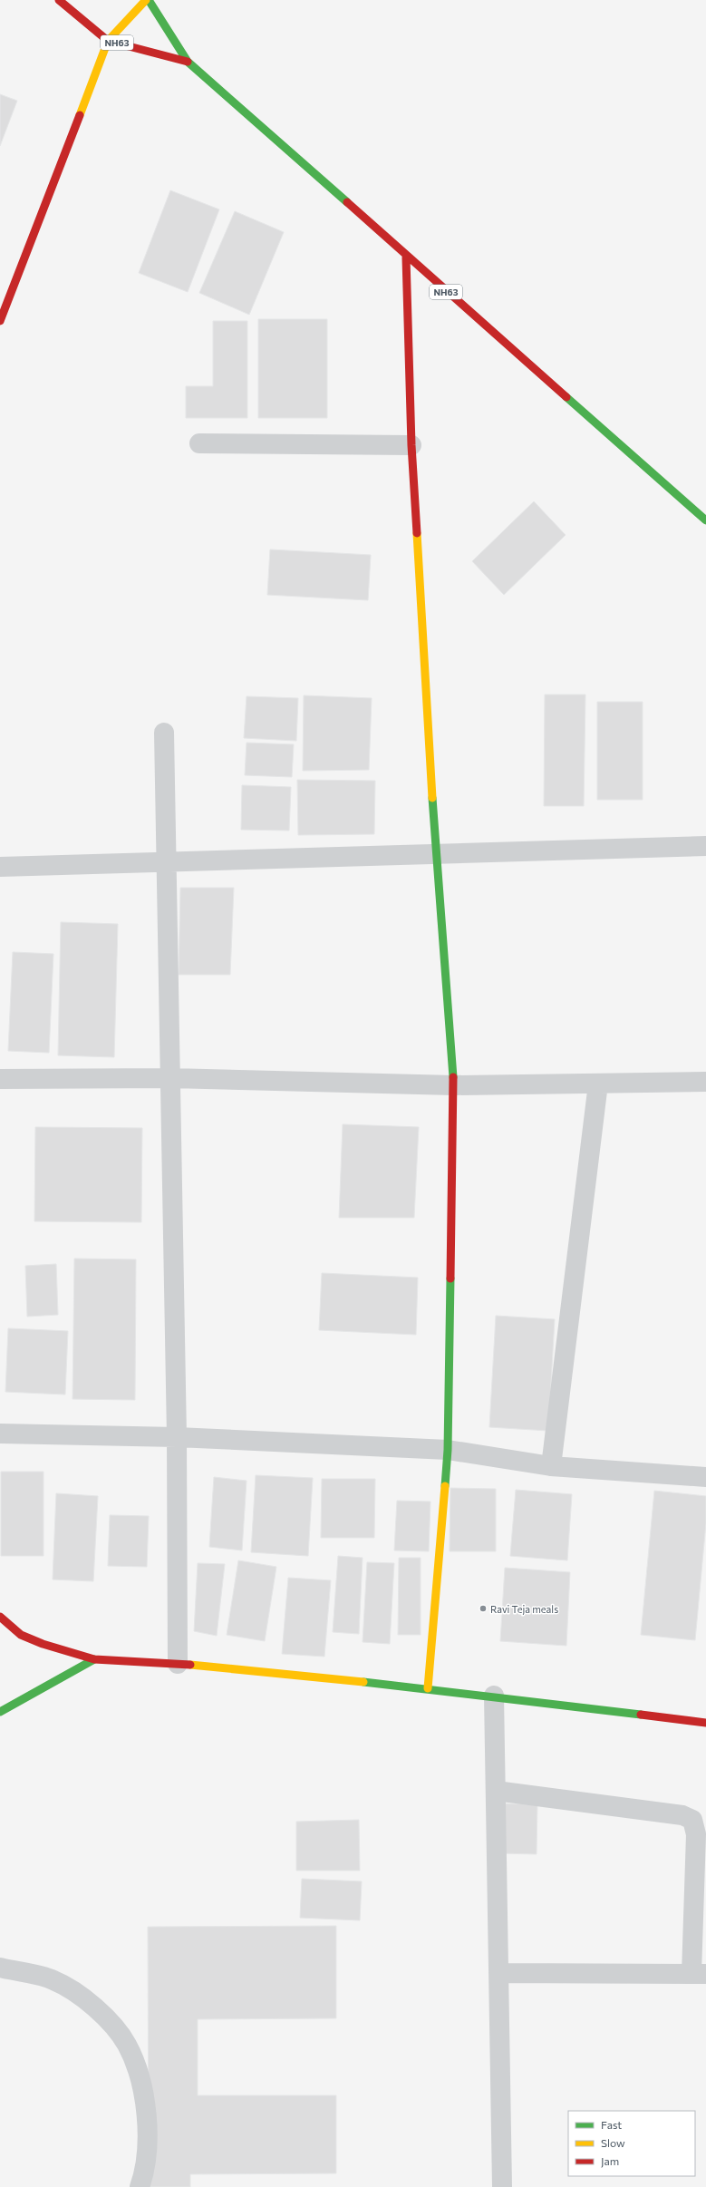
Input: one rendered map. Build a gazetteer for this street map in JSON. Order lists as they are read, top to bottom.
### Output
{
  "streets": {
    "main road": ["NH63"]
  },
  "places": ["Ravi Teja meals"],
  "legend": ["Fast", "Slow", "Jam"]
}
